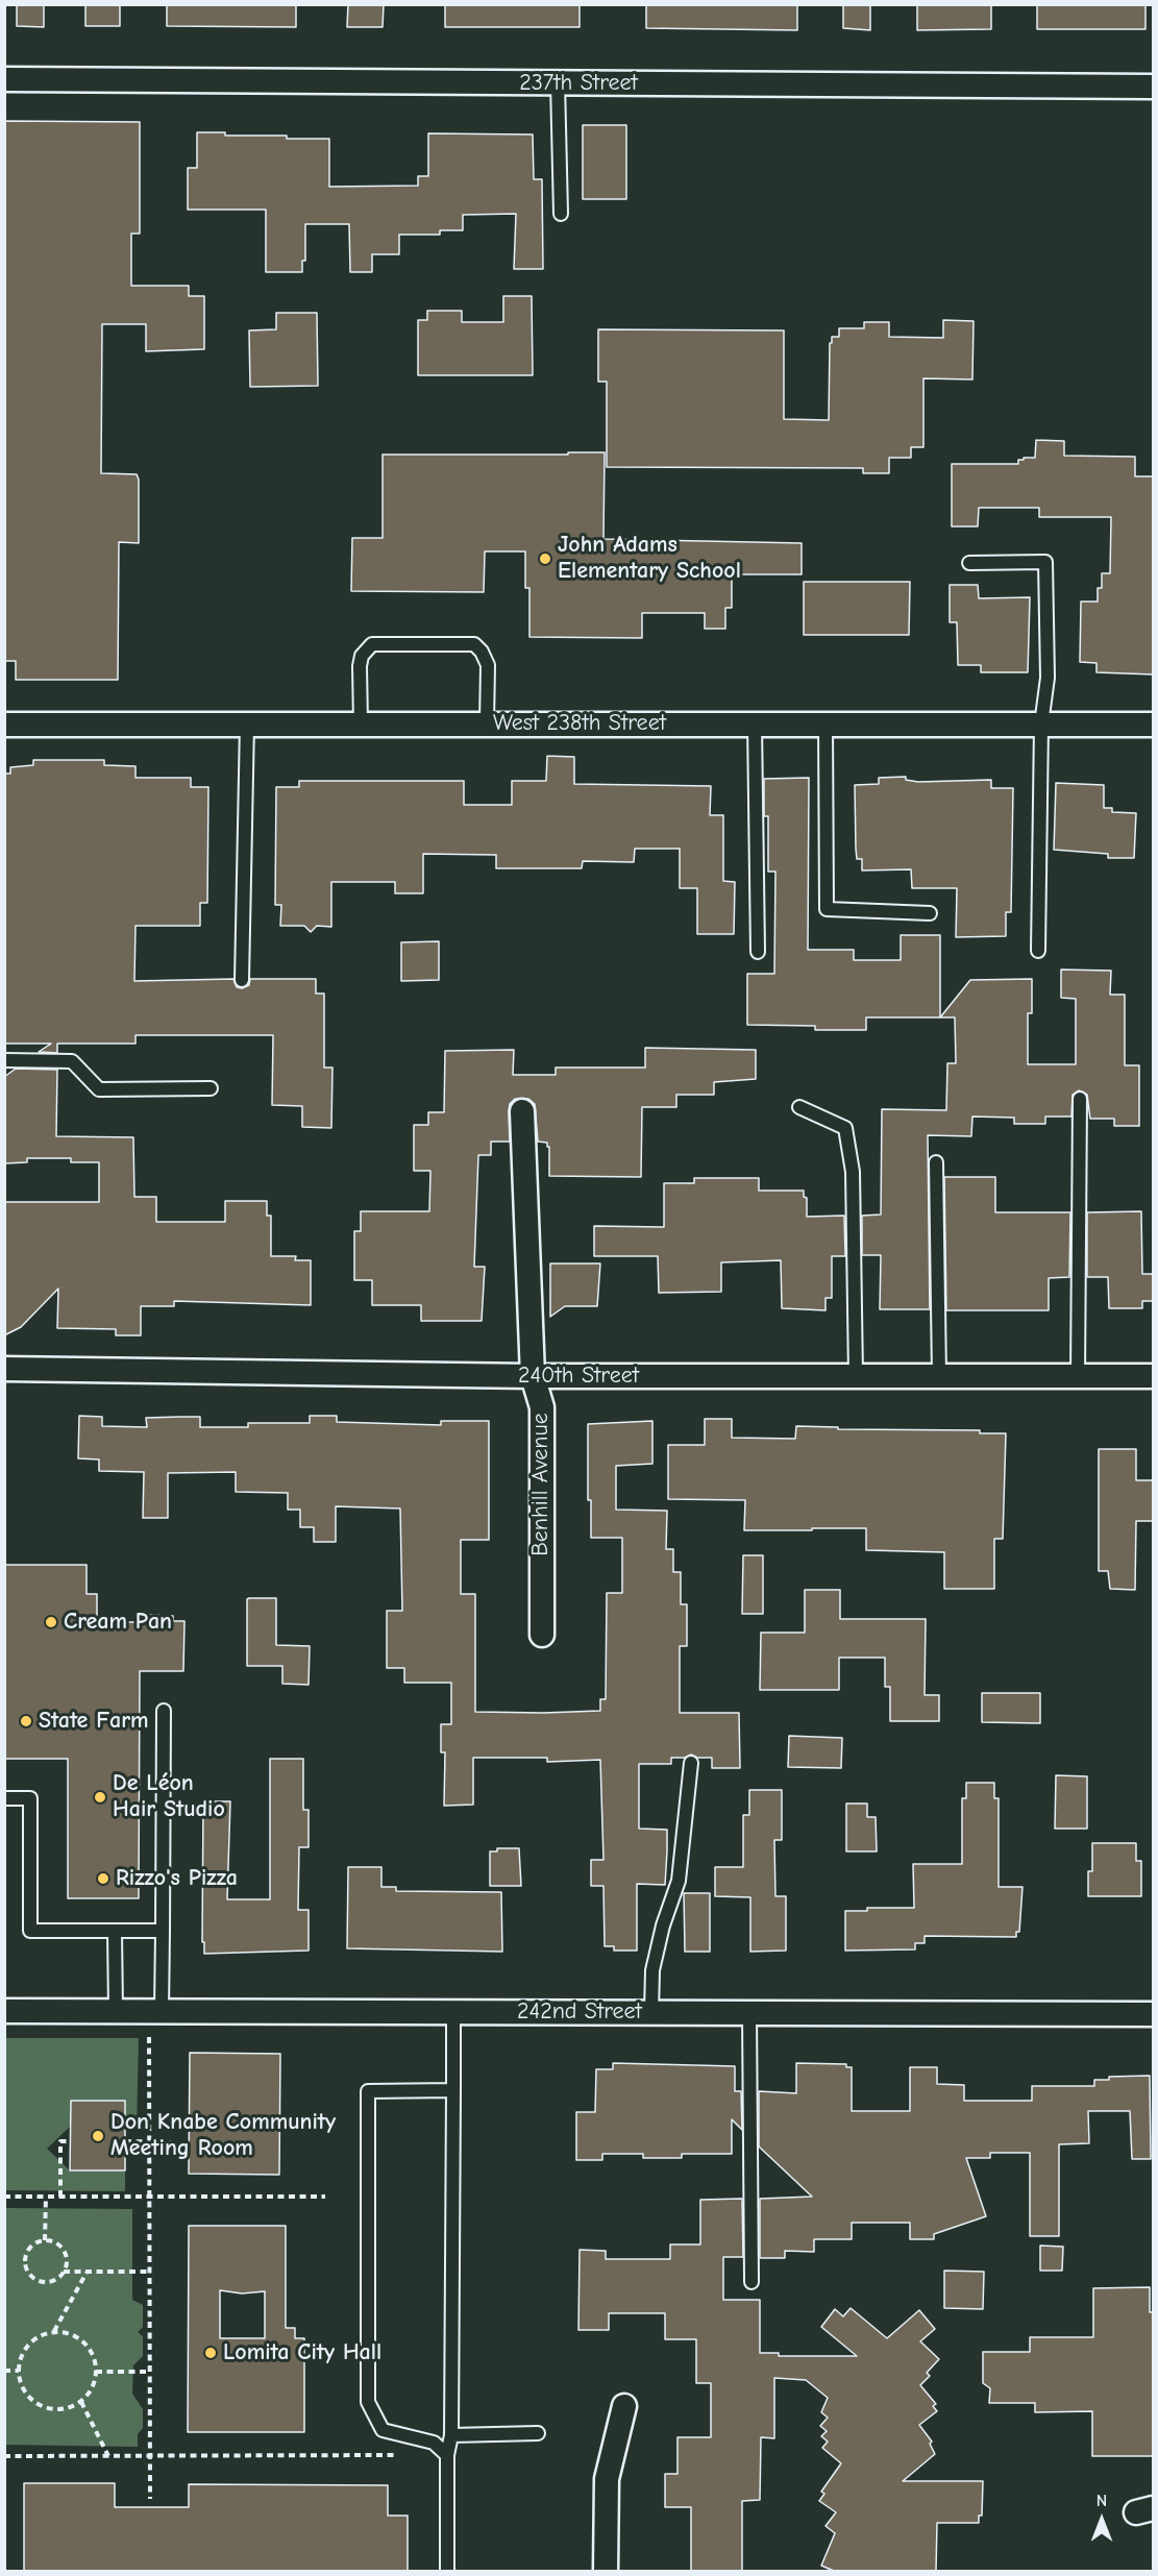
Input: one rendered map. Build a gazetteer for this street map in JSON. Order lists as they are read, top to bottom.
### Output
{
  "streets": {
    "street": [
      "237th Street",
      "West 238th Street",
      "240th Street",
      "Benhill Avenue",
      "242nd Street"
    ]
  },
  "crossings": [
    ["240th Street", "Benhill Avenue"]
  ],
  "places": [
    "John Adams Elementary School",
    "Cream Pan",
    "State Farm",
    "De Léon Hair Studio",
    "Rizzo's Pizza",
    "Don Knabe Community Meeting Room",
    "Lomita City Hall"
  ],
  "north": "top"
}
